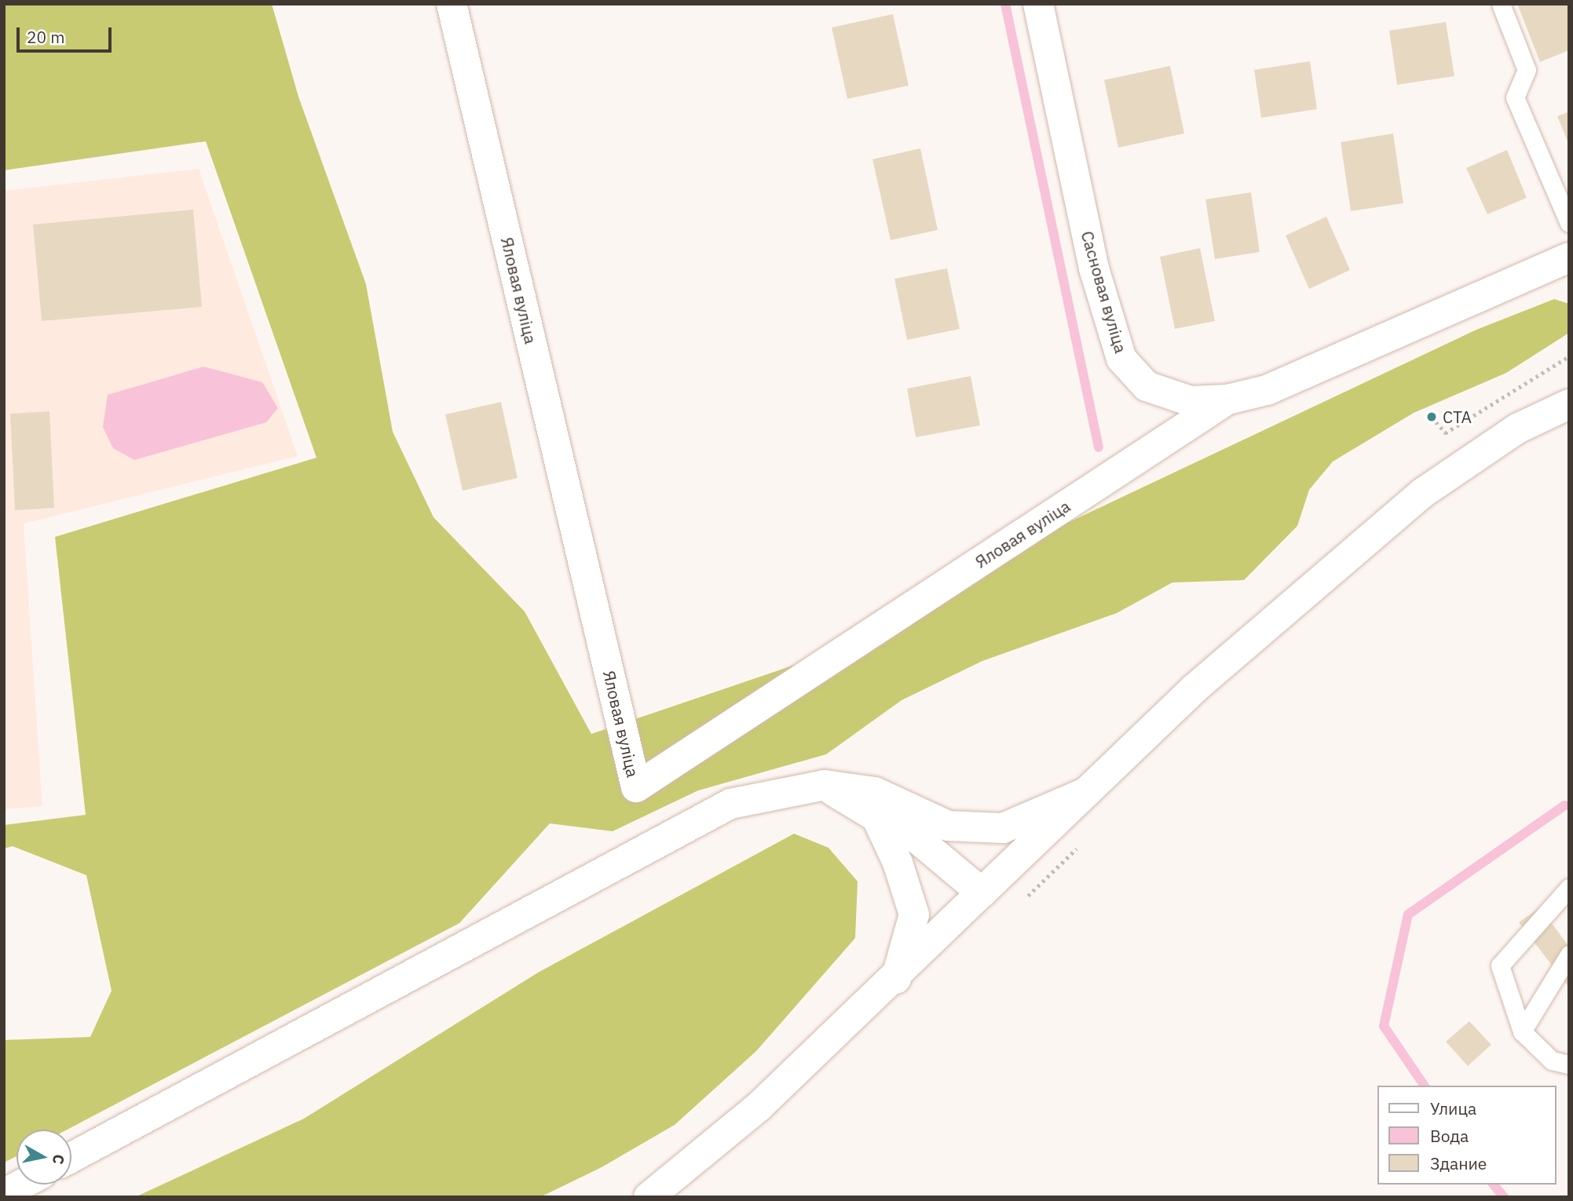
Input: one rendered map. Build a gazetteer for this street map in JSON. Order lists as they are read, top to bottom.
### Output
{
  "streets": {
    "main road": ["Яловая вуліца", "Сасновая вуліца"]
  },
  "crossings": [
    ["Яловая вуліца", "Сасновая вуліца"]
  ],
  "places": ["СТА"],
  "legend": ["Улица", "Вода", "Здание"],
  "scale_bar": "20 m",
  "north": "right"
}
